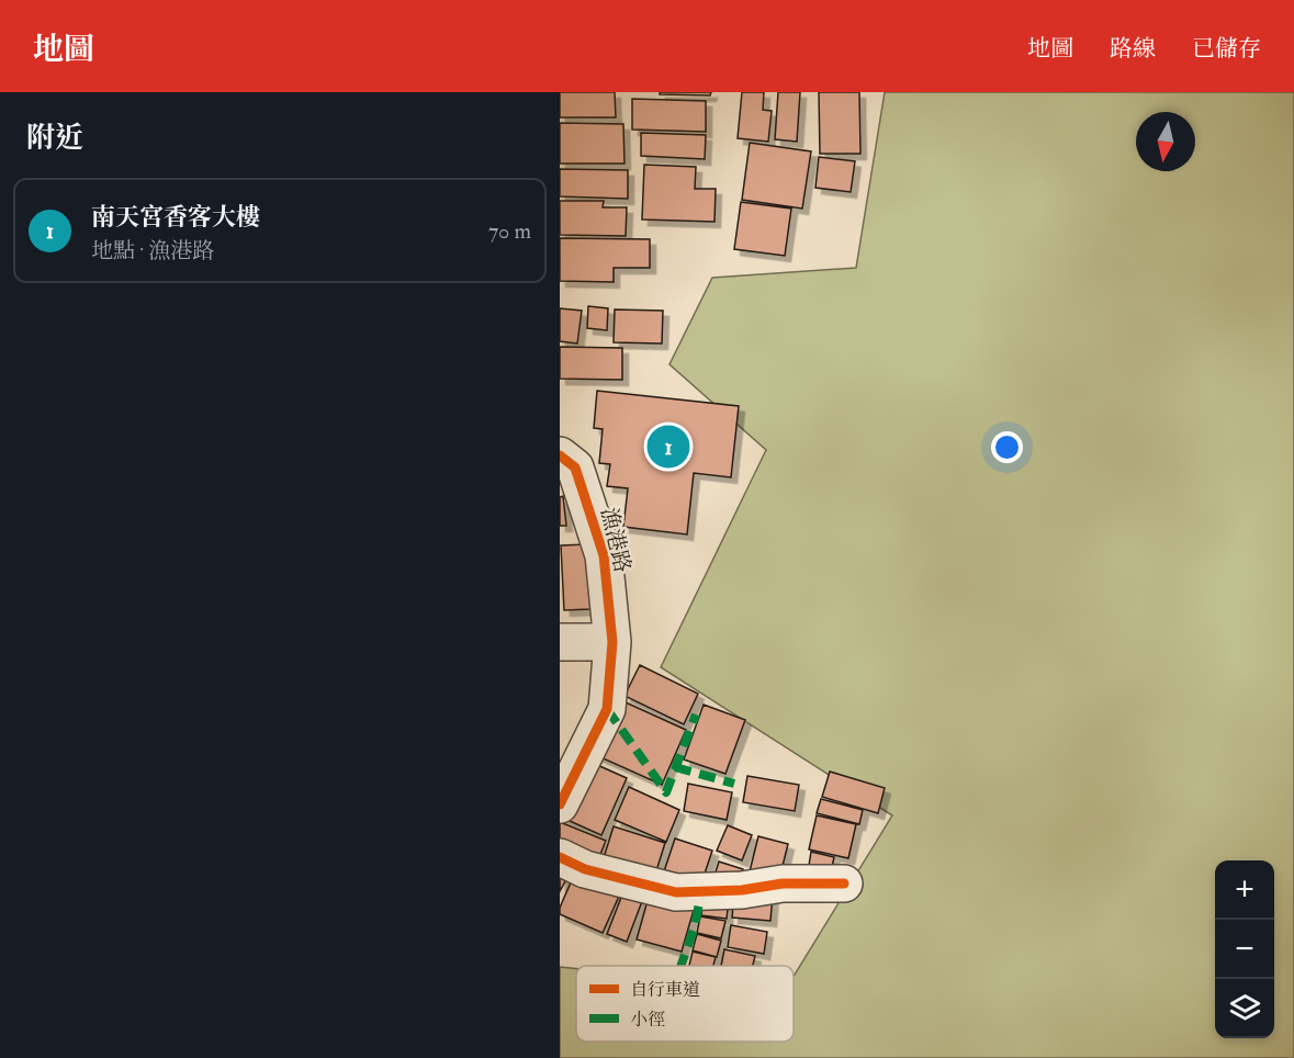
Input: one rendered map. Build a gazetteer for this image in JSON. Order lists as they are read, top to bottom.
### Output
{
  "streets": {
    "street": ["漁港路"]
  },
  "legend": ["自行車道", "小徑"],
  "north": "bottom",
  "page": {
    "header": "地圖",
    "nav": ["地圖", "路線", "已儲存"],
    "heading": "附近",
    "list": [
      {
        "mark": "1",
        "name": "南天宮香客大樓",
        "note": "地點 · 漁港路",
        "value": "70 m"
      }
    ],
    "pins": "1",
    "map_buttons": ["+", "−"]
  }
}
